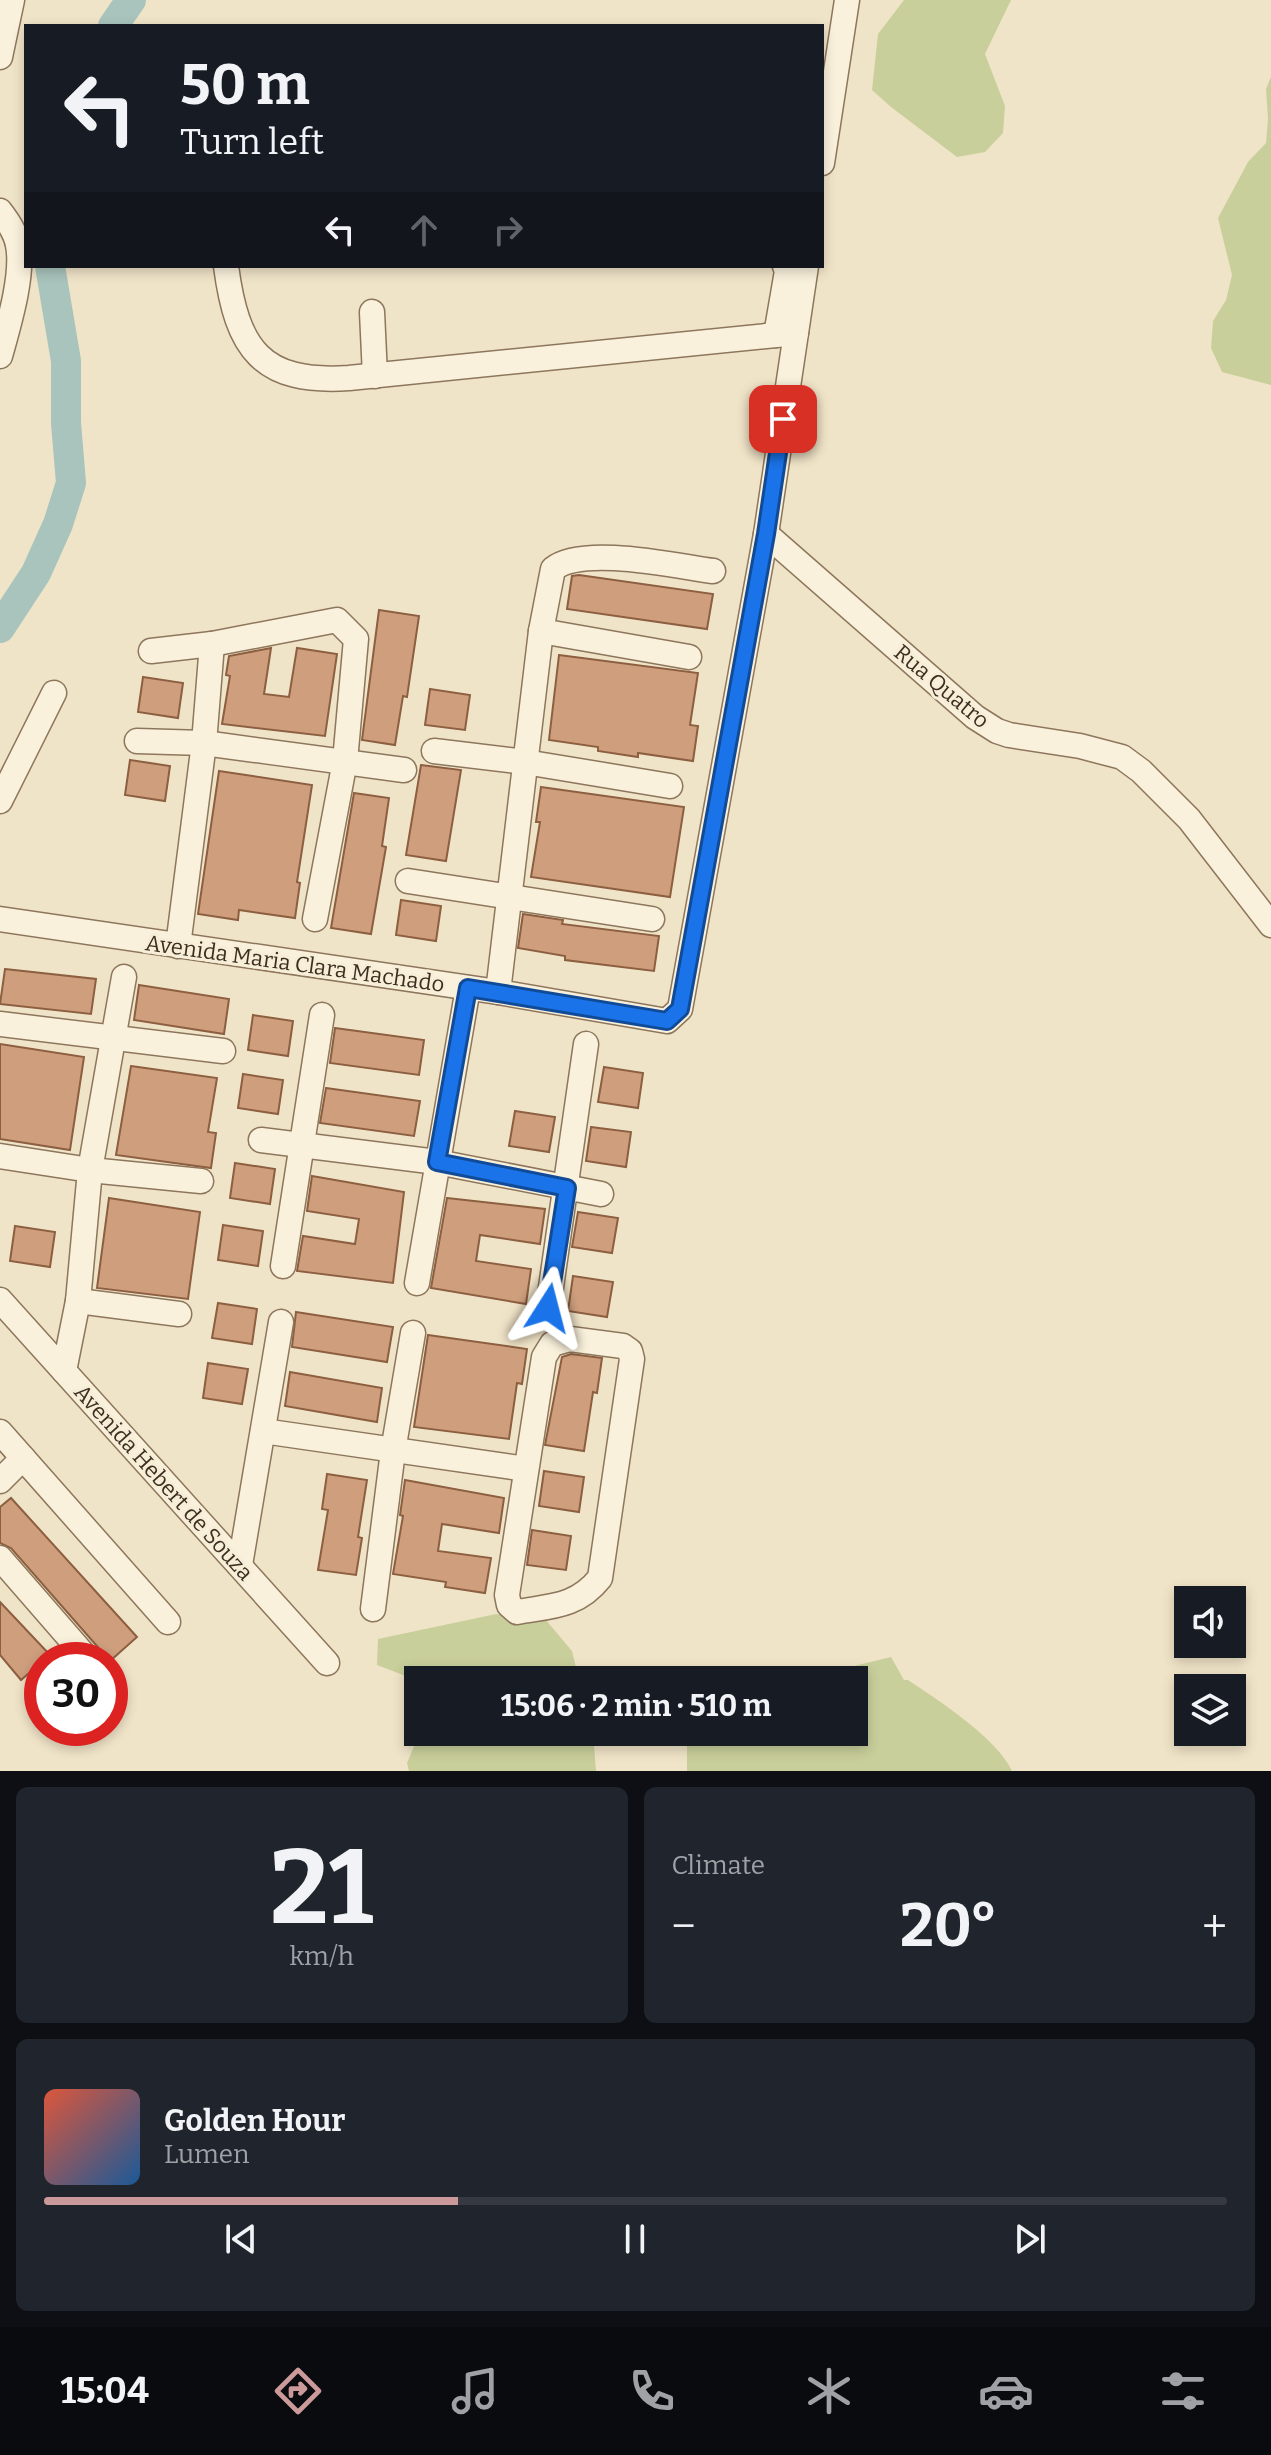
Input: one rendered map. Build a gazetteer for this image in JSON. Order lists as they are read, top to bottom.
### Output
{
  "streets": {
    "street": ["Rua Quatro", "Avenida Maria Clara Machado", "Avenida Hebert de Souza"]
  },
  "crossings": [
    ["Rua Quatro", "Avenida Maria Clara Machado"]
  ],
  "page": {
    "turn": ["50 m", "Turn left"],
    "limit": "30",
    "trip": "15:06 · 2 min · 510 m",
    "tile": [
      ["21", "km/h"],
      "Climate"
    ],
    "heat": ["−", "20°", "+"],
    "song": ["Golden Hour", "Lumen"],
    "tabs": "15:04"
  }
}
